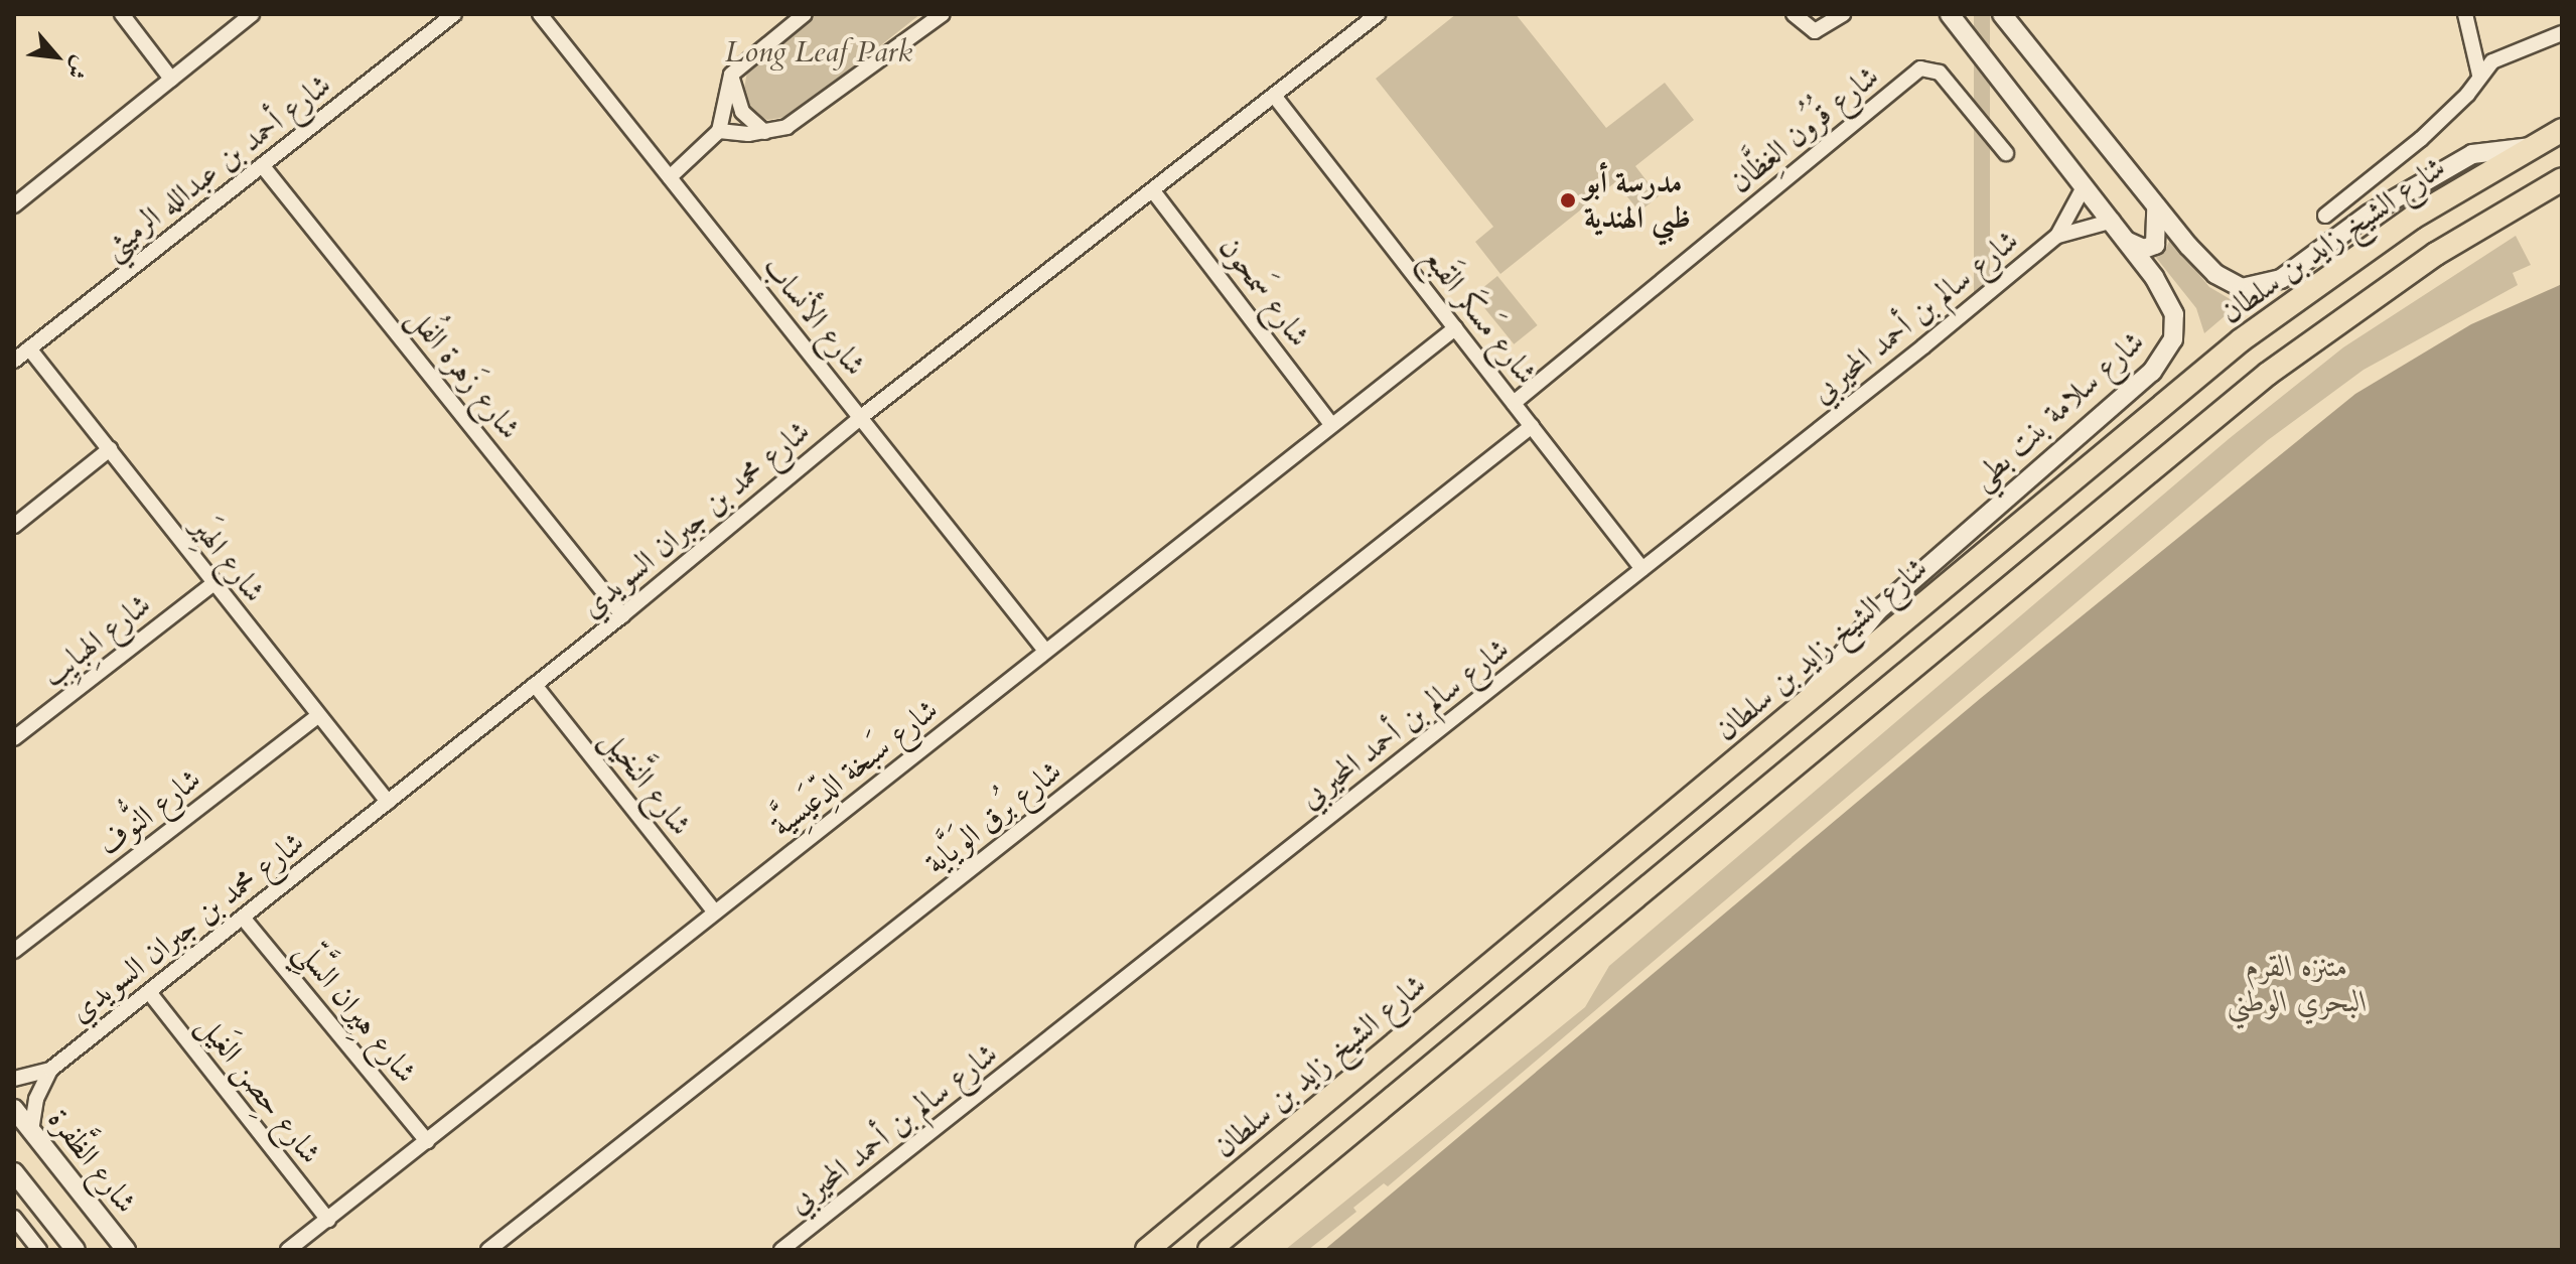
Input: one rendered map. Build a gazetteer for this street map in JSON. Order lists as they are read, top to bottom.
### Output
{
  "streets": {
    "highway": ["شارع الشيخ زايد بن سلطان"],
    "main road": ["شارع سلامة بنت بطي", "شارع الظَّفرة"],
    "street": [
      "شارع قُرُون الغِظَّان",
      "شارع أحمد بن عبدالله الرميثي",
      "شارع سَمحون",
      "شارع الأنساب",
      "شارع مَسكَر القَبع",
      "شارع سالم بن أحمد المحيربي",
      "شارع زَهرة الفُل",
      "شارع محمد بن جبران السويدي",
      "شارع الهِيَر",
      "شارع الهِبايِب",
      "شارع سَبخة الدِّعَيسِيَّة",
      "شارع النَّخيل",
      "شارع النُّوف",
      "شارع بُرق الوَيَّاية",
      "شارع هِيران السَّلِّي",
      "شارع حِصن الغَيل"
    ]
  },
  "crossings": [
    ["شارع قُرُون الغِظَّان", "شارع مَسكَر القَبع"],
    ["شارع أحمد بن عبدالله الرميثي", "شارع زَهرة الفُل"],
    ["شارع أحمد بن عبدالله الرميثي", "شارع الهِيَر"],
    ["شارع الشيخ زايد بن سلطان", "شارع سلامة بنت بطي"],
    ["شارع سَمحون", "شارع محمد بن جبران السويدي"],
    ["شارع سَمحون", "شارع سَبخة الدِّعَيسِيَّة"],
    ["شارع الأنساب", "شارع محمد بن جبران السويدي"],
    ["شارع الأنساب", "شارع سَبخة الدِّعَيسِيَّة"],
    ["شارع مَسكَر القَبع", "شارع سالم بن أحمد المحيربي"],
    ["شارع مَسكَر القَبع", "شارع محمد بن جبران السويدي"],
    ["شارع مَسكَر القَبع", "شارع سَبخة الدِّعَيسِيَّة"],
    ["شارع مَسكَر القَبع", "شارع بُرق الوَيَّاية"],
    ["شارع سالم بن أحمد المحيربي", "شارع سلامة بنت بطي"],
    ["شارع زَهرة الفُل", "شارع محمد بن جبران السويدي"],
    ["شارع محمد بن جبران السويدي", "شارع الهِيَر"],
    ["شارع محمد بن جبران السويدي", "شارع النَّخيل"],
    ["شارع محمد بن جبران السويدي", "شارع هِيران السَّلِّي"],
    ["شارع محمد بن جبران السويدي", "شارع حِصن الغَيل"],
    ["شارع محمد بن جبران السويدي", "شارع الظَّفرة"],
    ["شارع الهِيَر", "شارع الهِبايِب"],
    ["شارع الهِيَر", "شارع النُّوف"],
    ["شارع سَبخة الدِّعَيسِيَّة", "شارع النَّخيل"],
    ["شارع سَبخة الدِّعَيسِيَّة", "شارع هِيران السَّلِّي"],
    ["شارع سَبخة الدِّعَيسِيَّة", "شارع حِصن الغَيل"]
  ],
  "parks": ["Long Leaf Park", "متنزه القرم البحري الوطني"],
  "places": ["مدرسة أبو ظبي الهندية"],
  "north": "bottom right"
}
